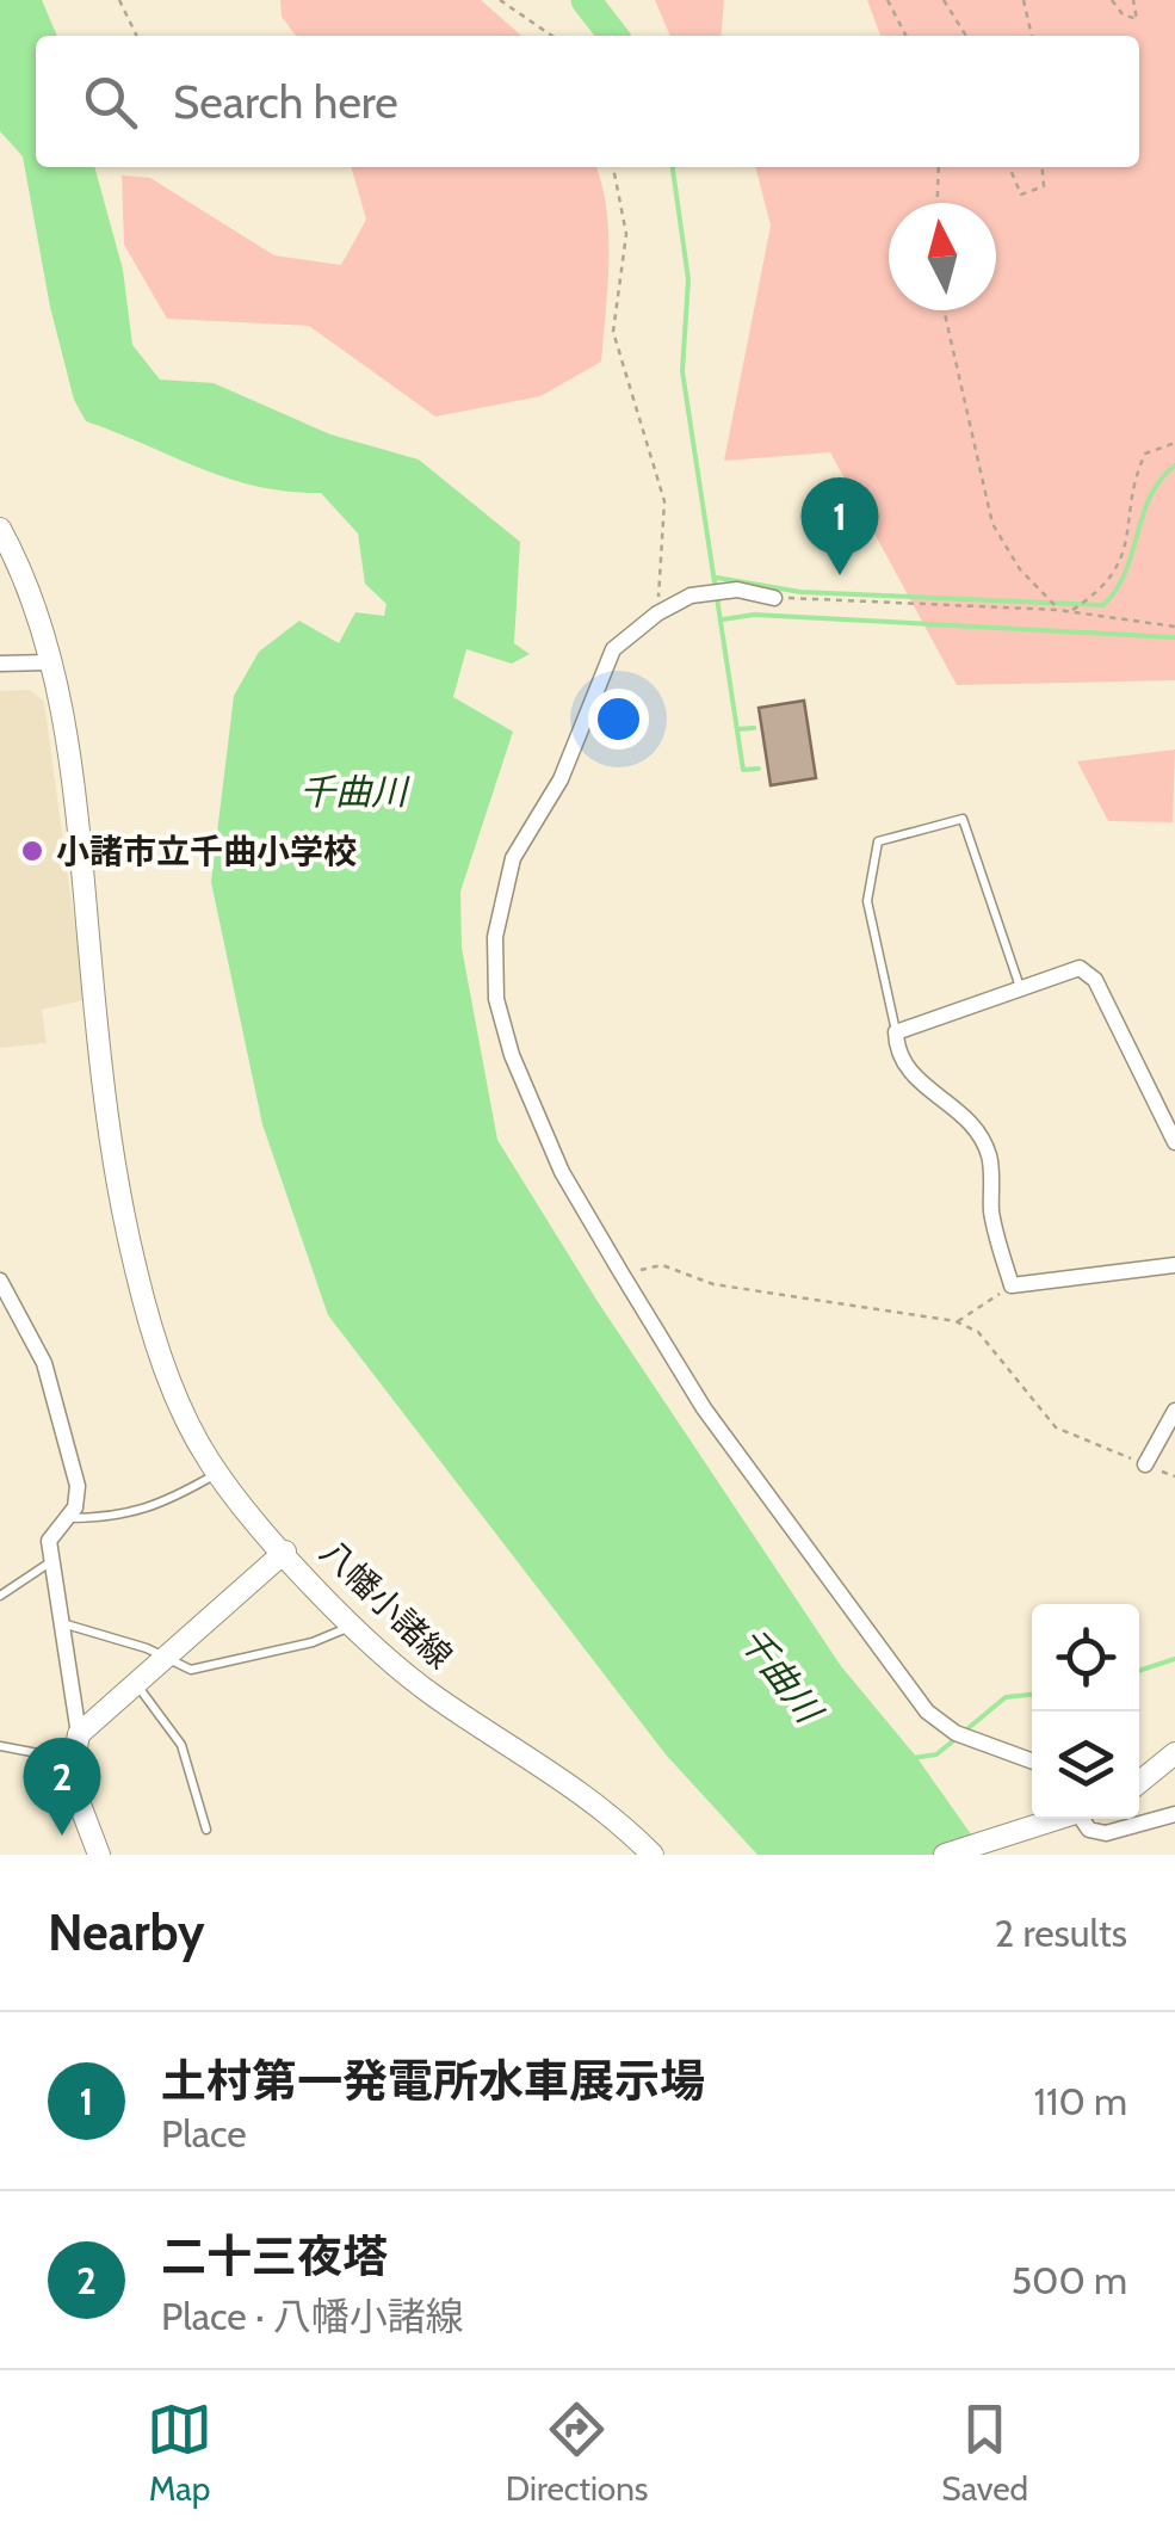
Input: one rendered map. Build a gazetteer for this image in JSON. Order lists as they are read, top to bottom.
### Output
{
  "streets": {
    "street": ["八幡小諸線"]
  },
  "water": ["千曲川"],
  "places": ["小諸市立千曲小学校"],
  "north": "top",
  "page": {
    "search": "Search here",
    "pins": ["1", "2"],
    "heading": ["Nearby", "2 results"],
    "list": [
      {
        "mark": "1",
        "name": "土村第一発電所水車展示場",
        "note": "Place",
        "value": "110 m"
      },
      {
        "mark": "2",
        "name": "二十三夜塔",
        "note": "Place · 八幡小諸線",
        "value": "500 m"
      }
    ],
    "nav": ["Map", "Directions", "Saved"]
  }
}
